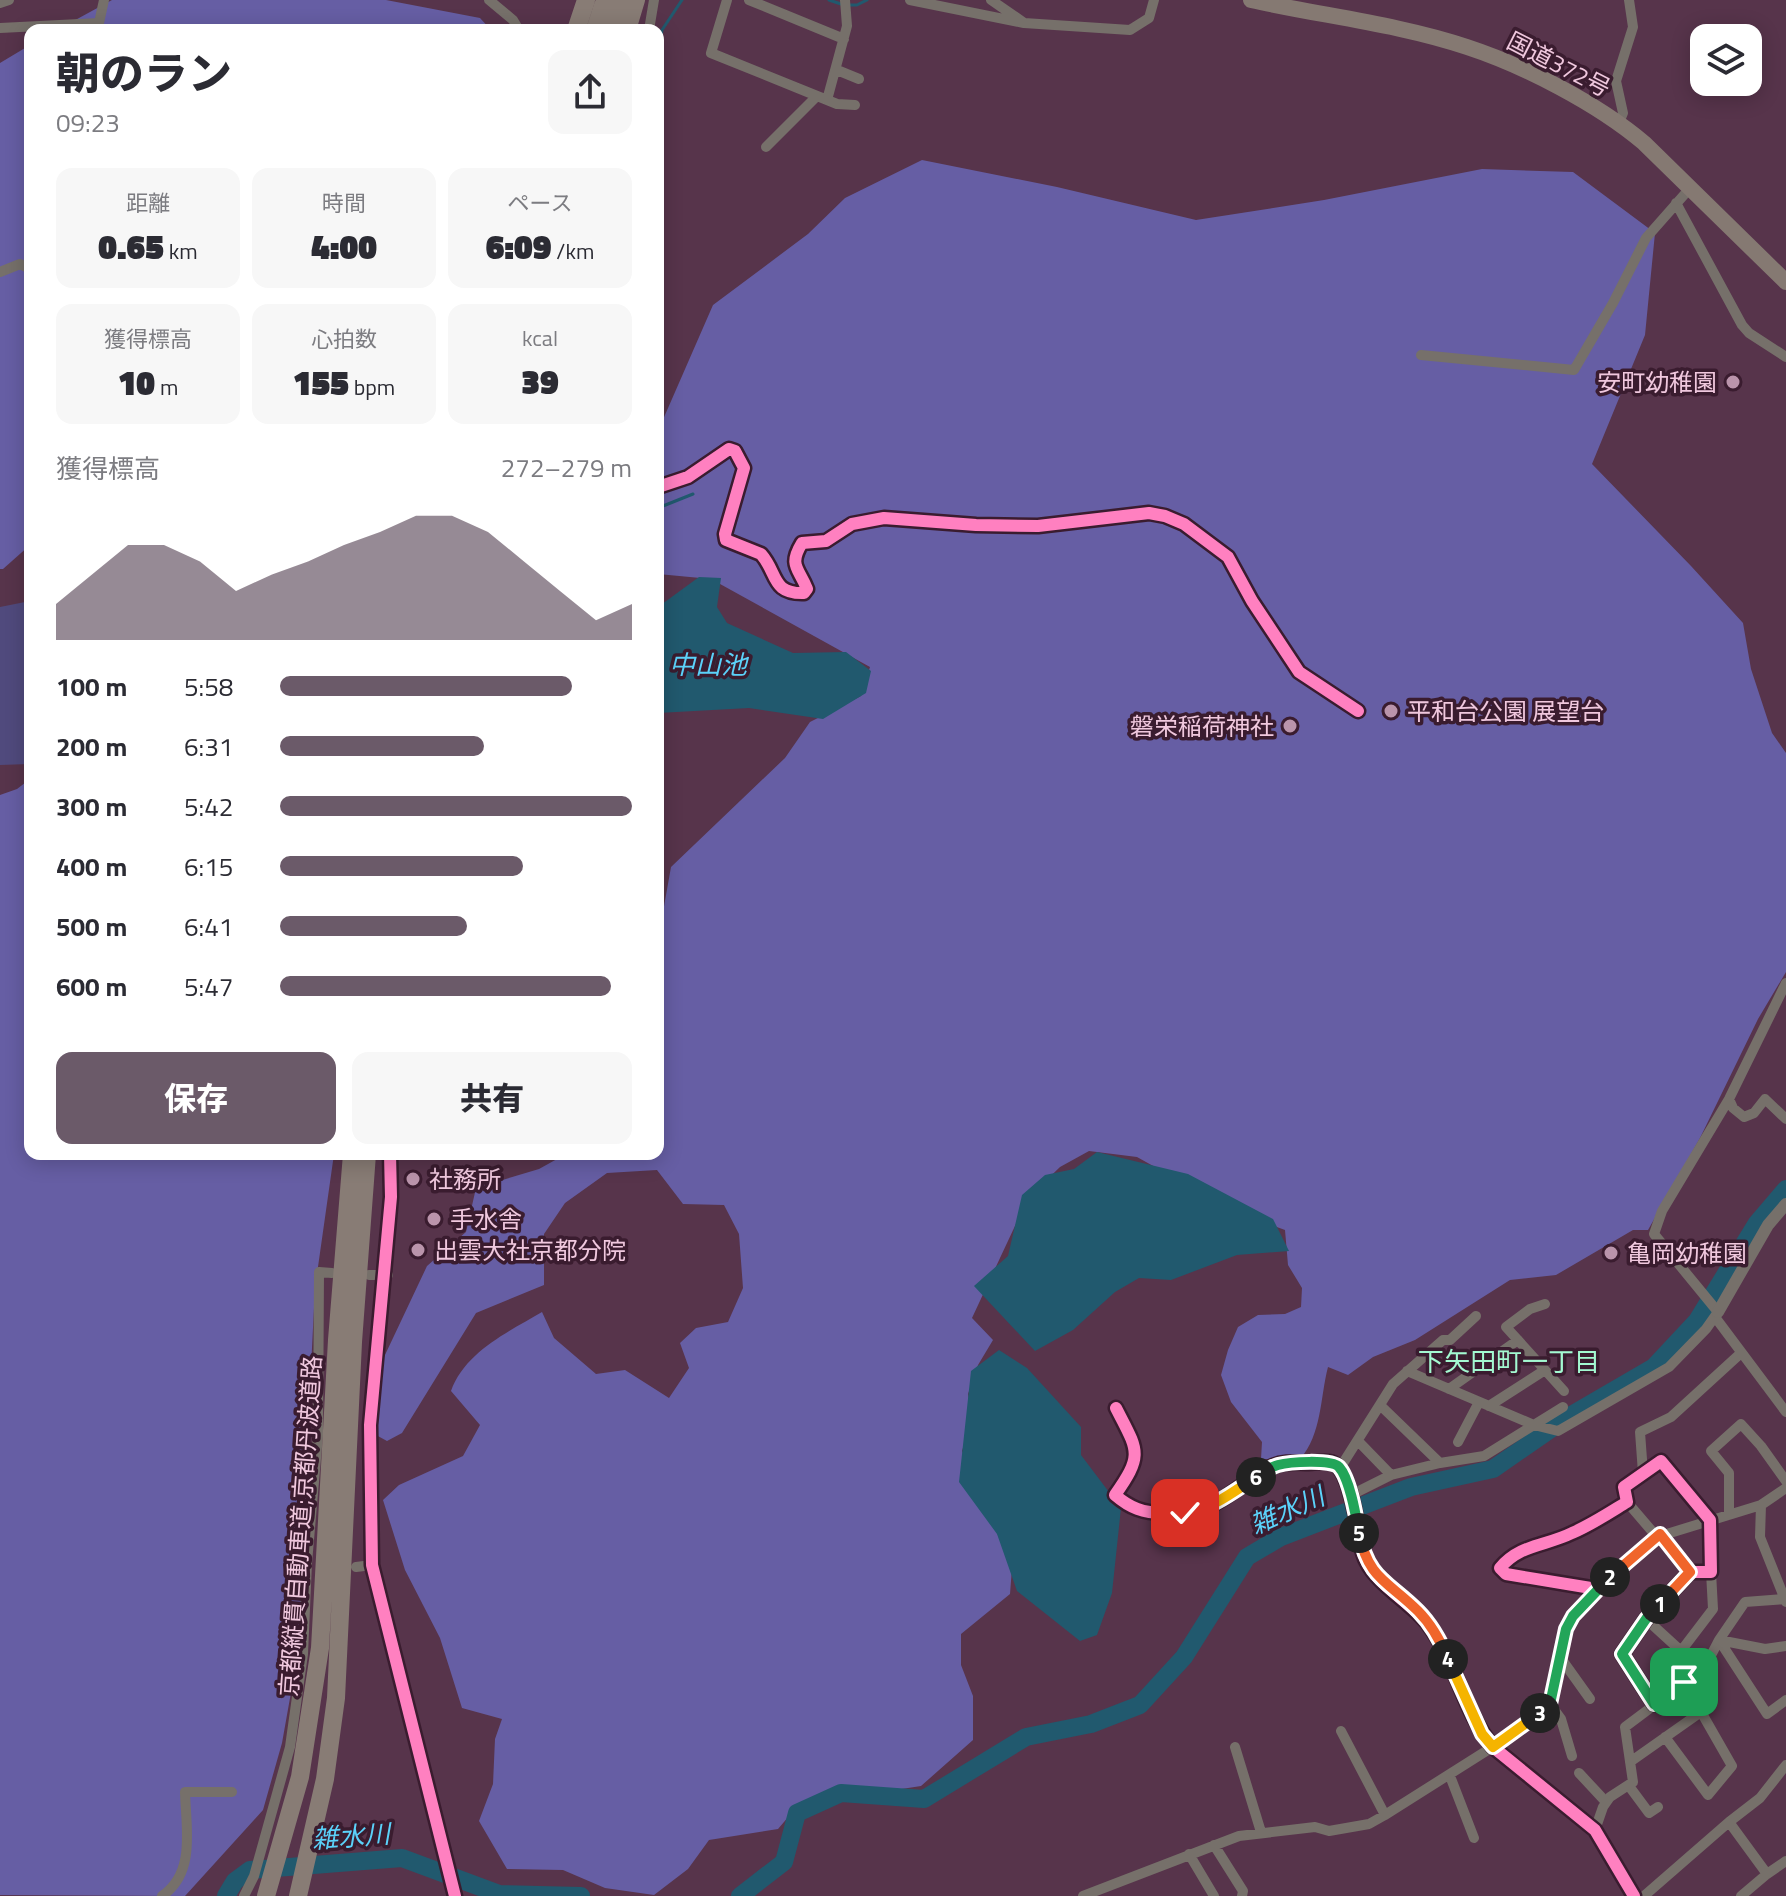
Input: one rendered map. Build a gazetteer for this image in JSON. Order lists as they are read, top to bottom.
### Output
{
  "streets": {
    "highway": ["国道372号", "京都縦貫自動車道;京都丹波道路"]
  },
  "districts": ["下矢田町一丁目"],
  "water": ["中山池", "雑水川"],
  "places": [
    "安町幼稚園",
    "平和台公園 展望台",
    "磐栄稲荷神社",
    "社務所",
    "手水舎",
    "出雲大社京都分院",
    "亀岡幼稚園"
  ],
  "page": {
    "heading": ["朝のラン", "09:23"],
    "stats": [
      ["距離", "0.65 km"],
      ["時間", "4:00"],
      ["ペース", "6:09 /km"],
      ["獲得標高", "10 m"],
      ["心拍数", "155 bpm"],
      ["kcal", "39"]
    ],
    "chart": ["獲得標高", "272–279 m"],
    "list": [
      {
        "name": "100 m",
        "note": "5:58"
      },
      {
        "name": "200 m",
        "note": "6:31"
      },
      {
        "name": "300 m",
        "note": "5:42"
      },
      {
        "name": "400 m",
        "note": "6:15"
      },
      {
        "name": "500 m",
        "note": "6:41"
      },
      {
        "name": "600 m",
        "note": "5:47"
      }
    ],
    "buttons": ["保存", "共有"],
    "pins": [
      "6",
      "5",
      "2",
      "1",
      "4",
      "3"
    ]
  }
}
